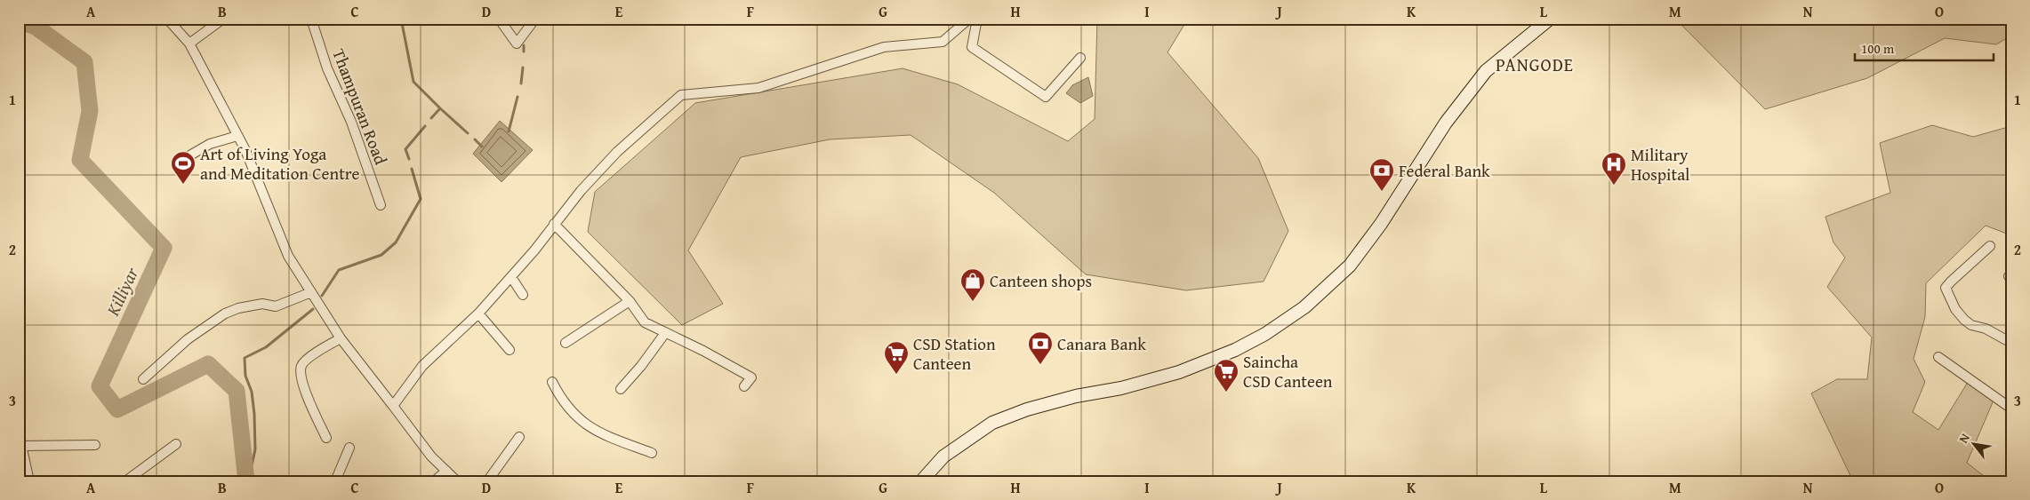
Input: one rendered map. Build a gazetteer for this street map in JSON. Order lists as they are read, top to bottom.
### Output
{
  "streets": {
    "street": ["Thampuran Road"]
  },
  "districts": ["PANGODE"],
  "water": ["Killiyar"],
  "places": {
    "sports": ["Art of Living Yoga and Meditation Centre"],
    "hospital": ["Military Hospital"],
    "bank": ["Federal Bank", "Canara Bank"],
    "shop": ["Canteen shops"],
    "supermarket": ["CSD Station Canteen", "Saincha CSD Canteen"]
  },
  "scale_bar": "100 m",
  "north": "top left",
  "grid": {
    "columns": [
      "A",
      "B",
      "C",
      "D",
      "E",
      "F",
      "G",
      "H",
      "I",
      "J",
      "K",
      "L",
      "M",
      "N",
      "O"
    ],
    "rows": ["1", "2", "3"]
  }
}
